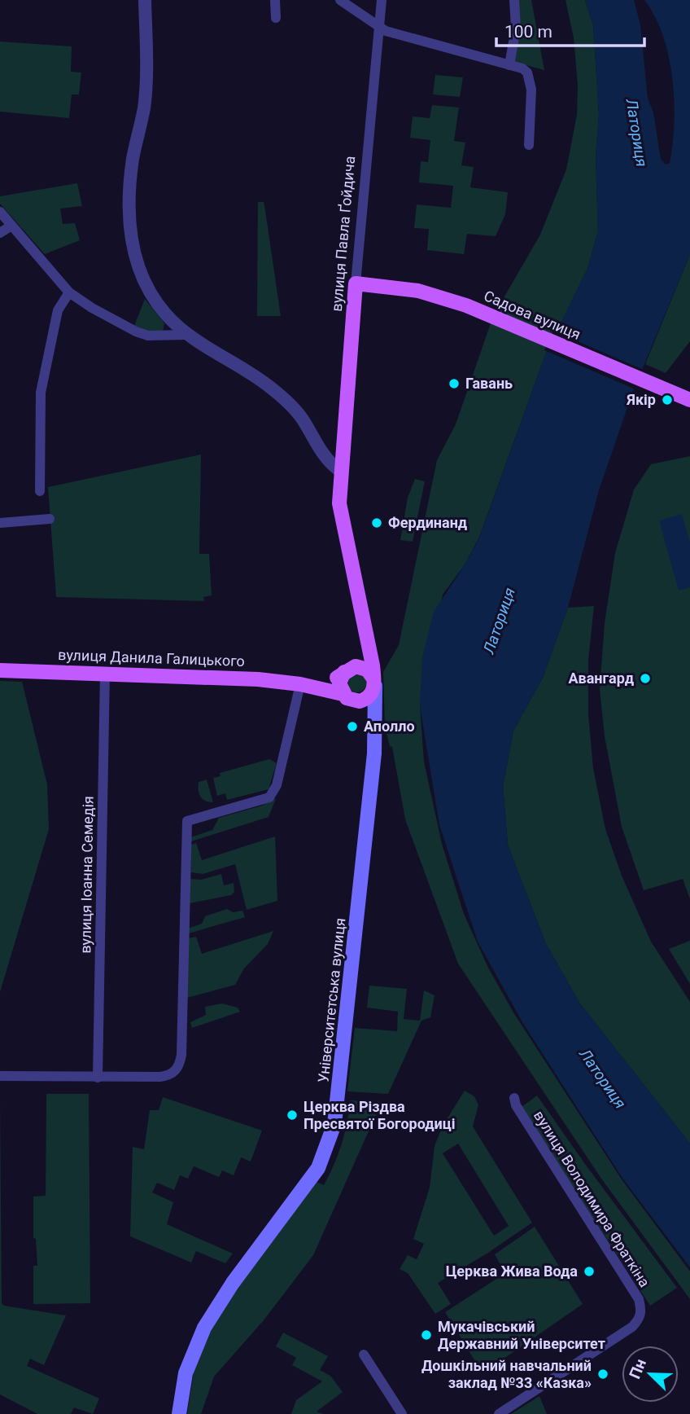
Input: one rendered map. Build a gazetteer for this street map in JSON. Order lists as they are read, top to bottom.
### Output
{
  "streets": {
    "main road": [
      "вулиця Павла Ґойдича",
      "Садова вулиця",
      "вулиця Данила Галицького",
      "Університетська вулиця"
    ],
    "street": ["вулиця Іоанна Семедія", "вулиця Володимира Фраткіна"]
  },
  "crossings": [
    ["вулиця Павла Ґойдича", "Садова вулиця"],
    ["вулиця Павла Ґойдича", "Університетська вулиця"],
    ["вулиця Данила Галицького", "вулиця Іоанна Семедія"],
    ["вулиця Данила Галицького", "Університетська вулиця"]
  ],
  "water": ["Латориця"],
  "places": [
    "Гавань",
    "Якір",
    "Фердинанд",
    "Авангард",
    "Аполло",
    "Церква Різдва Пресвятої Богородиці",
    "Церква Жива Вода",
    "Мукачівський Державний Університет",
    "Дошкільний навчальний заклад №33 «Казка»"
  ],
  "scale_bar": "100 m",
  "north": "top left"
}
